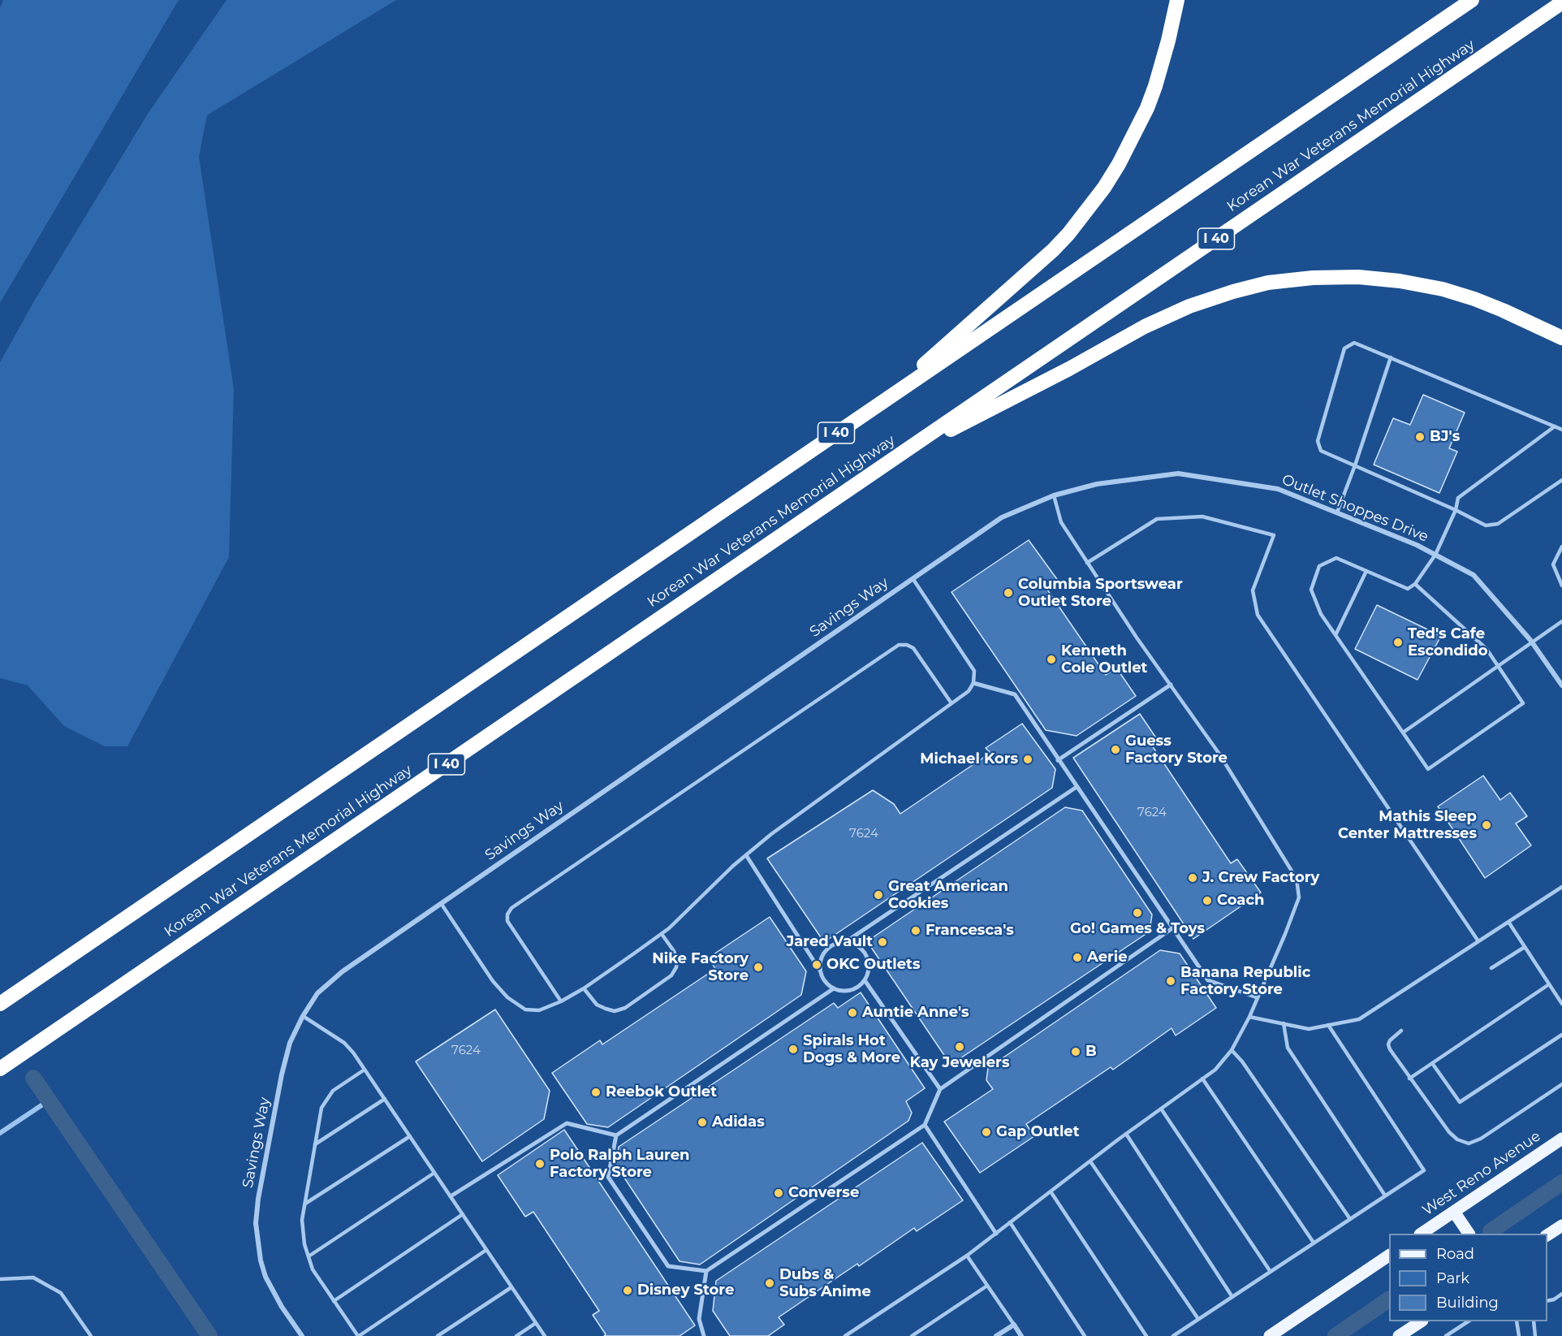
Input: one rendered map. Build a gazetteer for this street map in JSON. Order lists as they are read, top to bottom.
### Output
{
  "streets": {
    "highway": ["Korean War Veterans Memorial Highway", "I 40"],
    "main road": ["West Reno Avenue"],
    "street": ["Outlet Shoppes Drive", "Savings Way"]
  },
  "crossings": [
    ["Outlet Shoppes Drive", "Savings Way"]
  ],
  "places": [
    "BJ's",
    "Columbia Sportswear Outlet Store",
    "Ted's Cafe Escondido",
    "Kenneth Cole Outlet",
    "Guess Factory Store",
    "Michael Kors",
    "Mathis Sleep Center Mattresses",
    "J. Crew Factory",
    "Great American Cookies",
    "Coach",
    "Go! Games & Toys",
    "Francesca's",
    "Jared Vault",
    "Aerie",
    "OKC Outlets",
    "Nike Factory Store",
    "Banana Republic Factory Store",
    "Auntie Anne's",
    "Kay Jewelers",
    "Spirals Hot Dogs & More",
    "B",
    "Reebok Outlet",
    "Adidas",
    "Gap Outlet",
    "Polo Ralph Lauren Factory Store",
    "Converse",
    "Dubs & Subs Anime",
    "Disney Store"
  ],
  "house_numbers": ["7624", "7624", "7624"],
  "legend": ["Road", "Park", "Building"]
}
